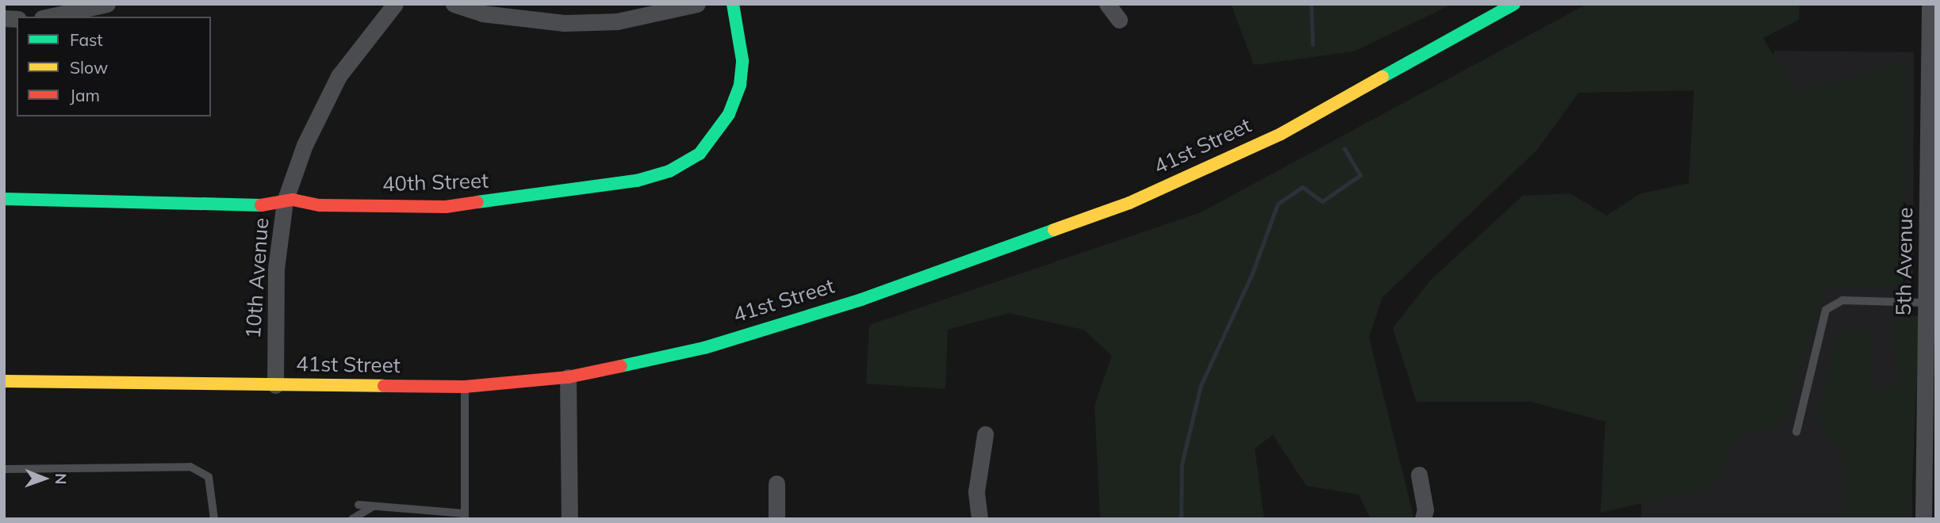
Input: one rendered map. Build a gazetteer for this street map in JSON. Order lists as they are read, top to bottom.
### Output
{
  "streets": {
    "street": [
      "41st Street",
      "40th Street",
      "5th Avenue",
      "10th Avenue"
    ]
  },
  "crossings": [
    ["41st Street", "10th Avenue"],
    ["40th Street", "10th Avenue"]
  ],
  "legend": ["Fast", "Slow", "Jam"],
  "north": "right"
}
